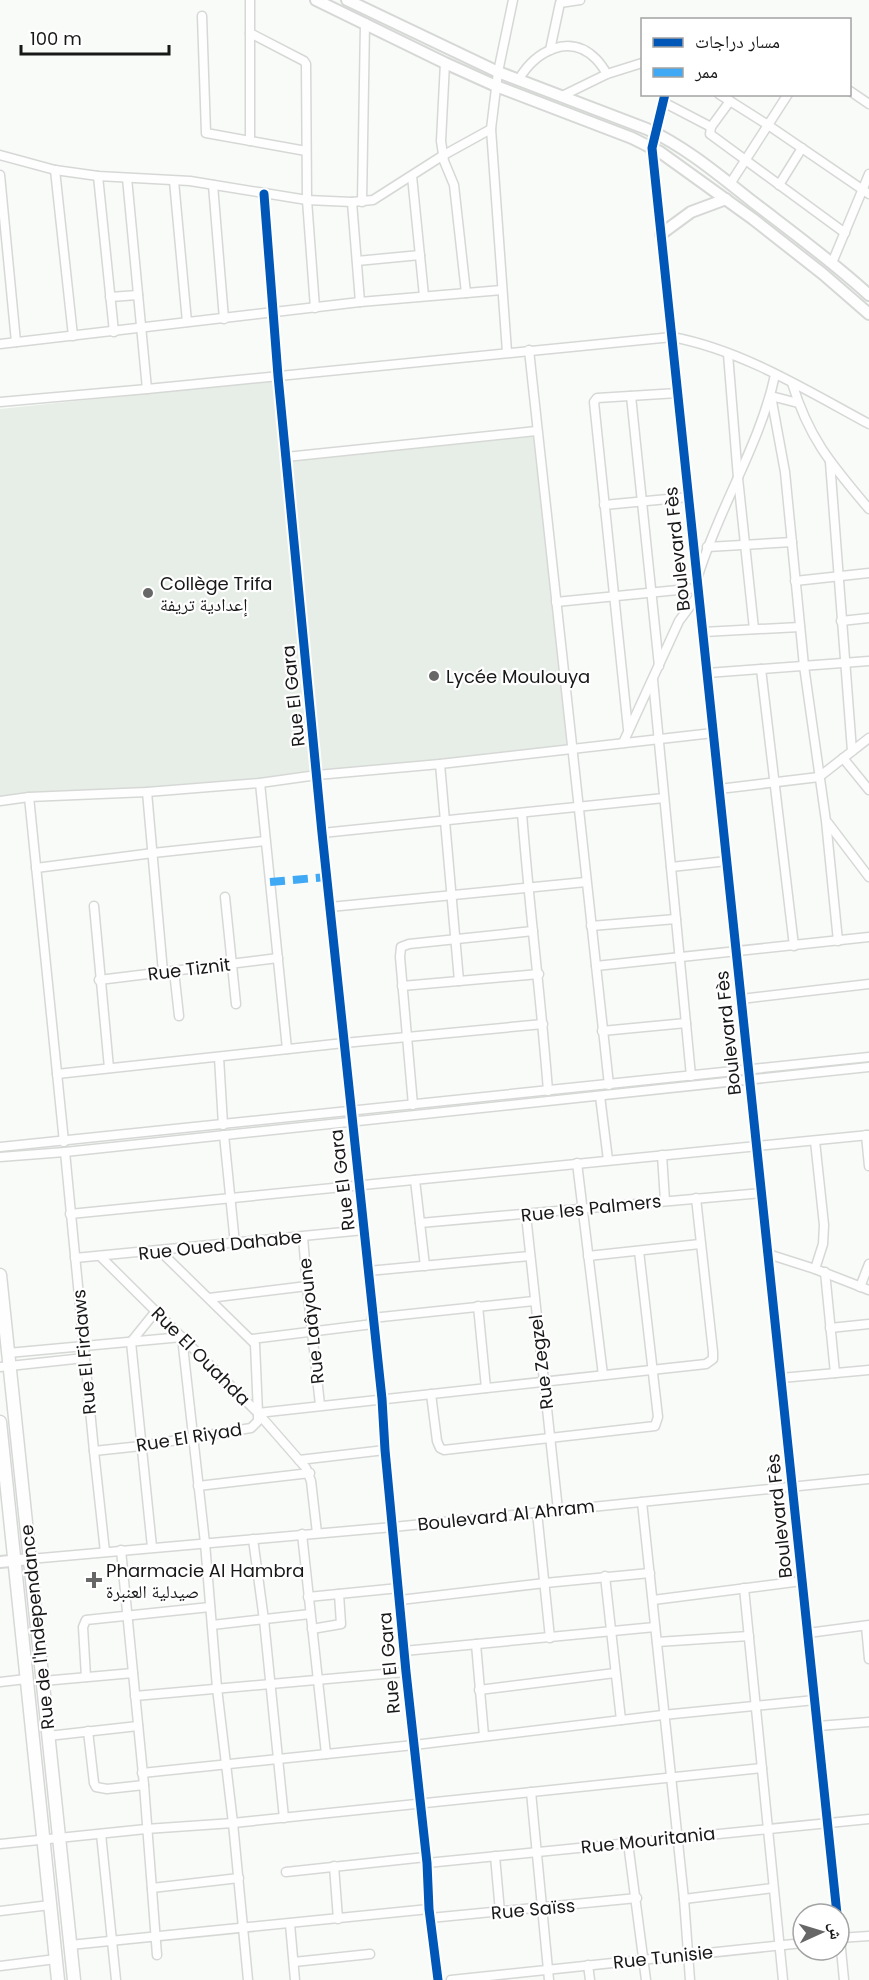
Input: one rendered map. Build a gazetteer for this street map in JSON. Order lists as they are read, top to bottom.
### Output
{
  "streets": {
    "main road": ["Rue de l'Independance"],
    "street": [
      "Boulevard Fès",
      "Rue El Gara",
      "Rue Tiznit",
      "Rue les Palmers",
      "Rue Oued Dahabe",
      "Rue Laâyoune",
      "Rue El Firdaws",
      "Rue El Ouahda",
      "Rue Zegzel",
      "Rue El Riyad",
      "Boulevard Al Ahram",
      "Rue Mouritania",
      "Rue Saïss",
      "Rue Tunisie"
    ]
  },
  "crossings": [
    ["Boulevard Fès", "Rue les Palmers"],
    ["Boulevard Fès", "Boulevard Al Ahram"],
    ["Boulevard Fès", "Rue Mouritania"],
    ["Rue El Gara", "Rue Oued Dahabe"],
    ["Rue El Gara", "Rue El Riyad"],
    ["Rue El Gara", "Boulevard Al Ahram"],
    ["Rue El Gara", "Rue Mouritania"],
    ["Rue El Gara", "Rue Saïss"],
    ["Rue les Palmers", "Rue Zegzel"],
    ["Rue Oued Dahabe", "Rue Laâyoune"],
    ["Rue Oued Dahabe", "Rue El Firdaws"],
    ["Rue Oued Dahabe", "Rue El Ouahda"],
    ["Rue Laâyoune", "Rue El Riyad"],
    ["Rue El Firdaws", "Rue El Riyad"],
    ["Rue El Firdaws", "Boulevard Al Ahram"],
    ["Rue El Ouahda", "Rue El Riyad"],
    ["Rue Zegzel", "Rue El Riyad"],
    ["Rue Zegzel", "Boulevard Al Ahram"],
    ["Boulevard Al Ahram", "Rue de l'Independance"],
    ["Rue de l'Independance", "Rue Saïss"]
  ],
  "places": {
    "other": ["Collège Trifa إعدادية تريفة", "Lycée Moulouya"],
    "health": ["Pharmacie Al Hambra صيدلية العنبرة"]
  },
  "legend": ["مسار دراجات", "ممر"],
  "scale_bar": "100 m",
  "north": "right"
}
